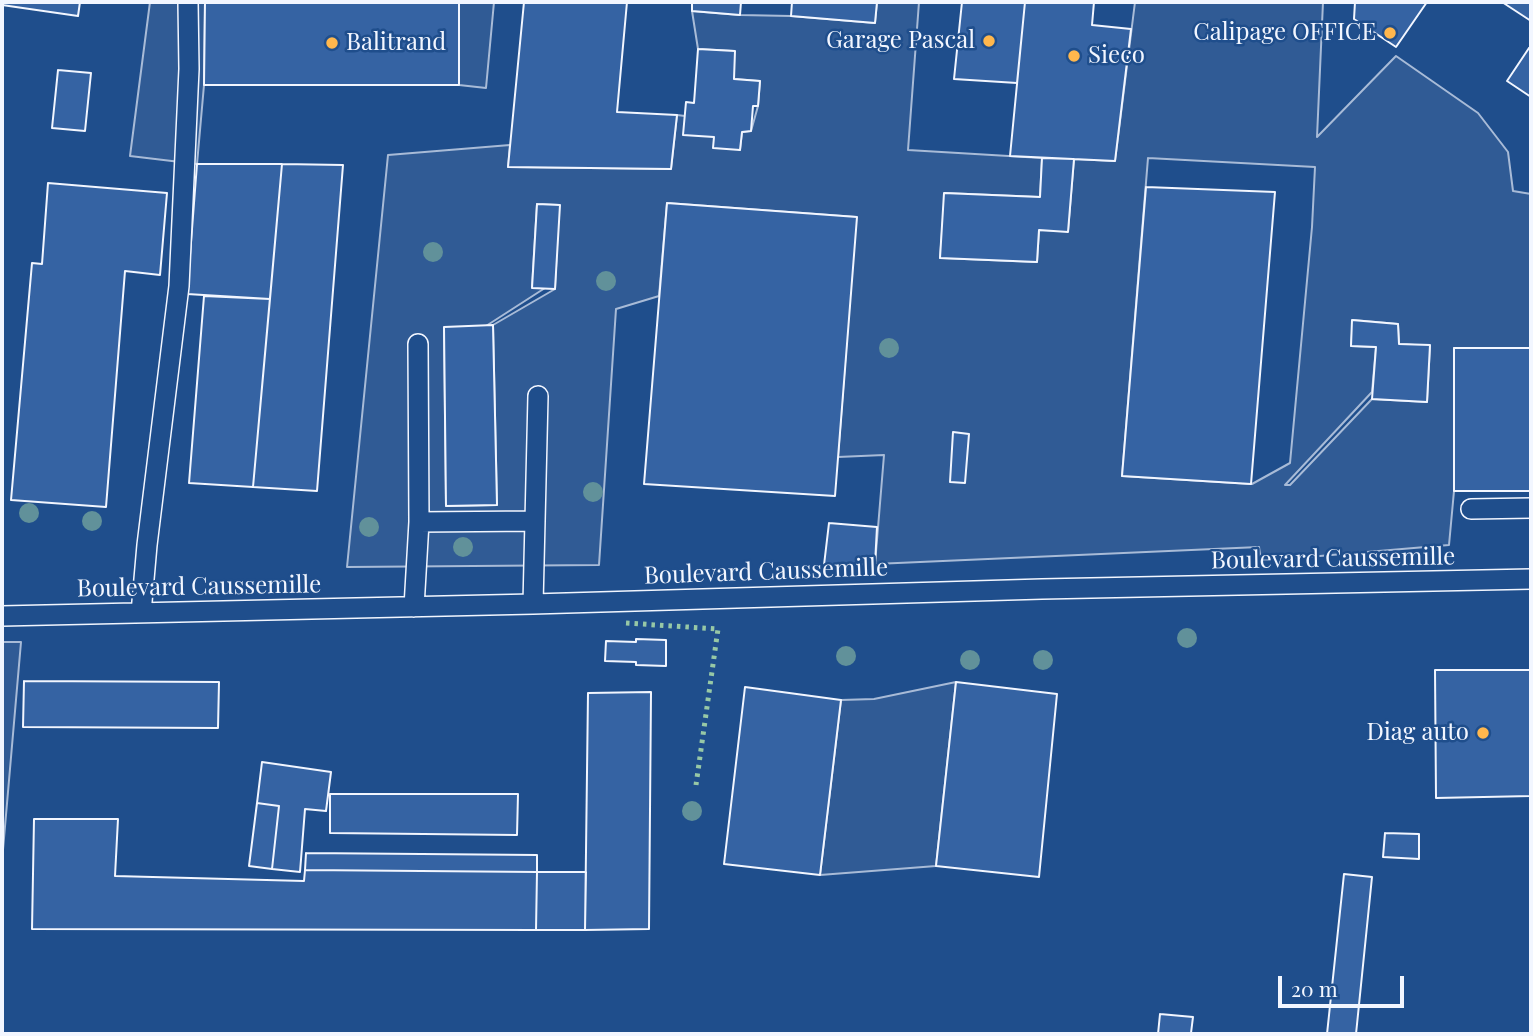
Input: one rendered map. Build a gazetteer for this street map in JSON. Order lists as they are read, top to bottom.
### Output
{
  "streets": {
    "lane": ["Boulevard Caussemille"]
  },
  "places": [
    "Calipage OFFICE",
    "Garage Pascal",
    "Balitrand",
    "Sieco",
    "Diag auto"
  ],
  "scale_bar": "20 m"
}
